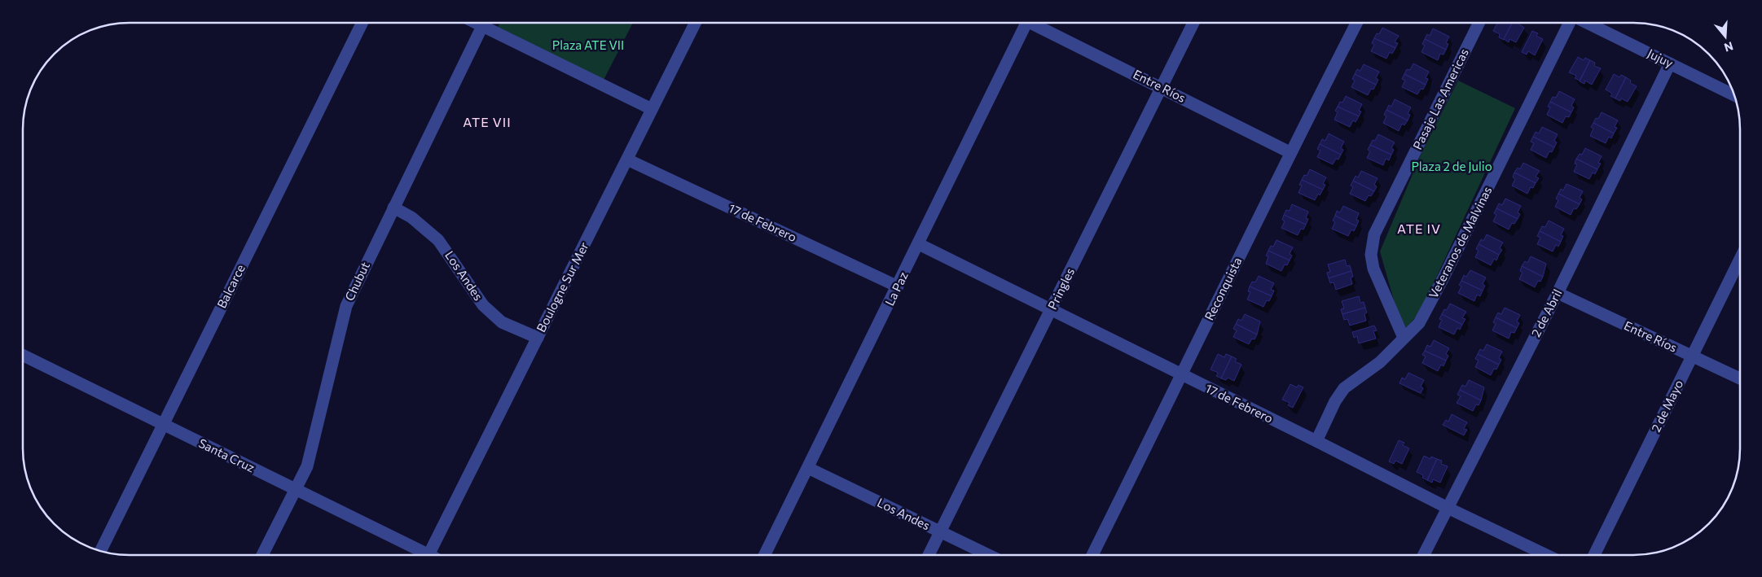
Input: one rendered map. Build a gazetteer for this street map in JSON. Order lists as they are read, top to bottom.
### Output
{
  "streets": {
    "street": [
      "Jujuy",
      "Entre Ríos",
      "Pasaje Las Americas",
      "17 de Febrero",
      "Veteranos de Malvinas",
      "Los Andes",
      "Chubut",
      "Balcarce",
      "Boulogne Sur Mer",
      "La Paz",
      "Pringles",
      "Reconquista",
      "2 de Abril",
      "2 de Mayo",
      "Santa Cruz"
    ]
  },
  "crossings": [
    ["Jujuy", "2 de Abril"],
    ["Entre Ríos", "Pringles"],
    ["Entre Ríos", "Reconquista"],
    ["Entre Ríos", "2 de Abril"],
    ["Entre Ríos", "2 de Mayo"],
    ["Pasaje Las Americas", "Veteranos de Malvinas"],
    ["17 de Febrero", "Veteranos de Malvinas"],
    ["17 de Febrero", "Boulogne Sur Mer"],
    ["17 de Febrero", "La Paz"],
    ["17 de Febrero", "Pringles"],
    ["17 de Febrero", "Reconquista"],
    ["17 de Febrero", "2 de Abril"],
    ["Los Andes", "Chubut"],
    ["Los Andes", "Boulogne Sur Mer"],
    ["Los Andes", "La Paz"],
    ["Los Andes", "Pringles"],
    ["Chubut", "Santa Cruz"],
    ["Balcarce", "Santa Cruz"]
  ],
  "districts": ["ATE VII", "ATE IV"],
  "parks": ["Plaza ATE VII", "Plaza 2 de Julio"],
  "north": "bottom"
}
